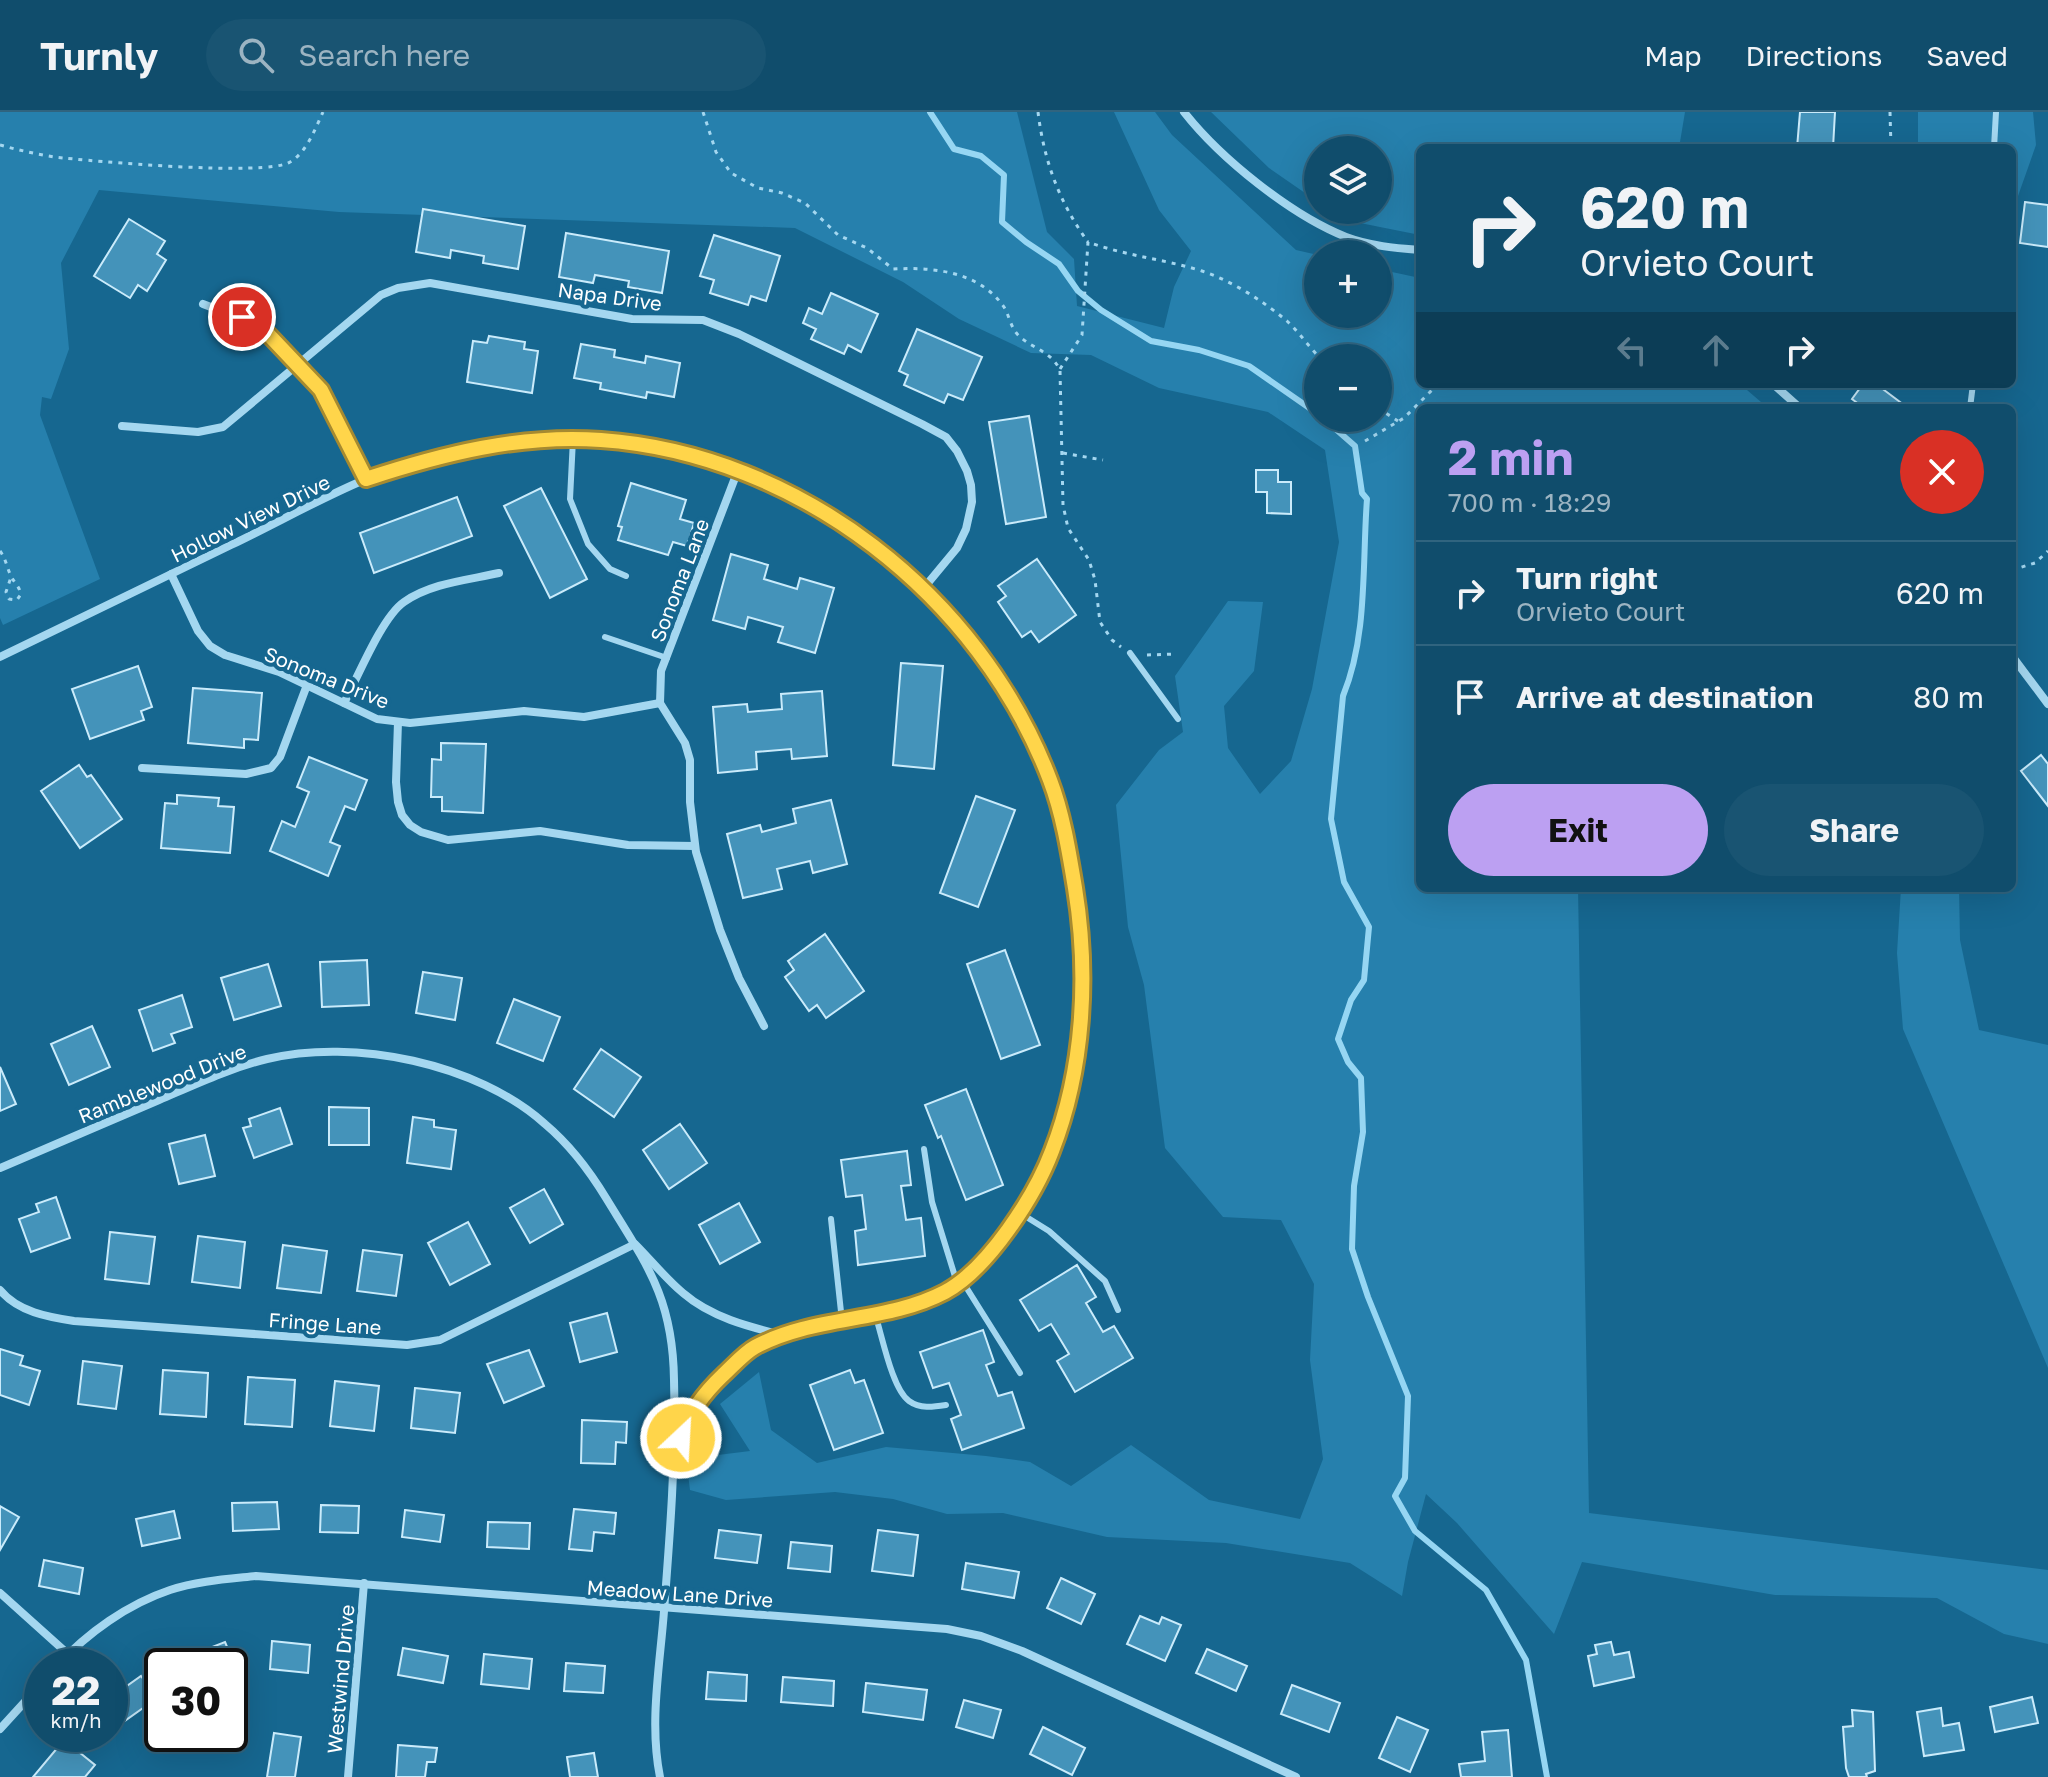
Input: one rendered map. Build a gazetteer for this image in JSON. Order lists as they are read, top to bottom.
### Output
{
  "streets": {
    "street": [
      "Napa Drive",
      "Hollow View Drive",
      "Sonoma Lane",
      "Sonoma Drive",
      "Ramblewood Drive",
      "Fringe Lane",
      "Meadow Lane Drive",
      "Westwind Drive"
    ]
  },
  "crossings": [
    ["Napa Drive", "Hollow View Drive"],
    ["Hollow View Drive", "Sonoma Lane"],
    ["Hollow View Drive", "Sonoma Drive"],
    ["Hollow View Drive", "Ramblewood Drive"],
    ["Sonoma Lane", "Sonoma Drive"],
    ["Ramblewood Drive", "Fringe Lane"],
    ["Ramblewood Drive", "Meadow Lane Drive"],
    ["Meadow Lane Drive", "Westwind Drive"]
  ],
  "page": {
    "header": "Turnly",
    "search": "Search here",
    "nav": ["Map", "Directions", "Saved"],
    "map_buttons": ["+", "−"],
    "turn": ["620 m", "Orvieto Court"],
    "heading": ["2 min", "700 m · 18:29"],
    "list": [
      {
        "name": "Turn right",
        "note": "Orvieto Court",
        "value": "620 m"
      },
      {
        "name": "Arrive at destination",
        "value": "80 m"
      }
    ],
    "buttons": ["Exit", "Share"],
    "speed": "22 km/h",
    "limit": "30"
  }
}
